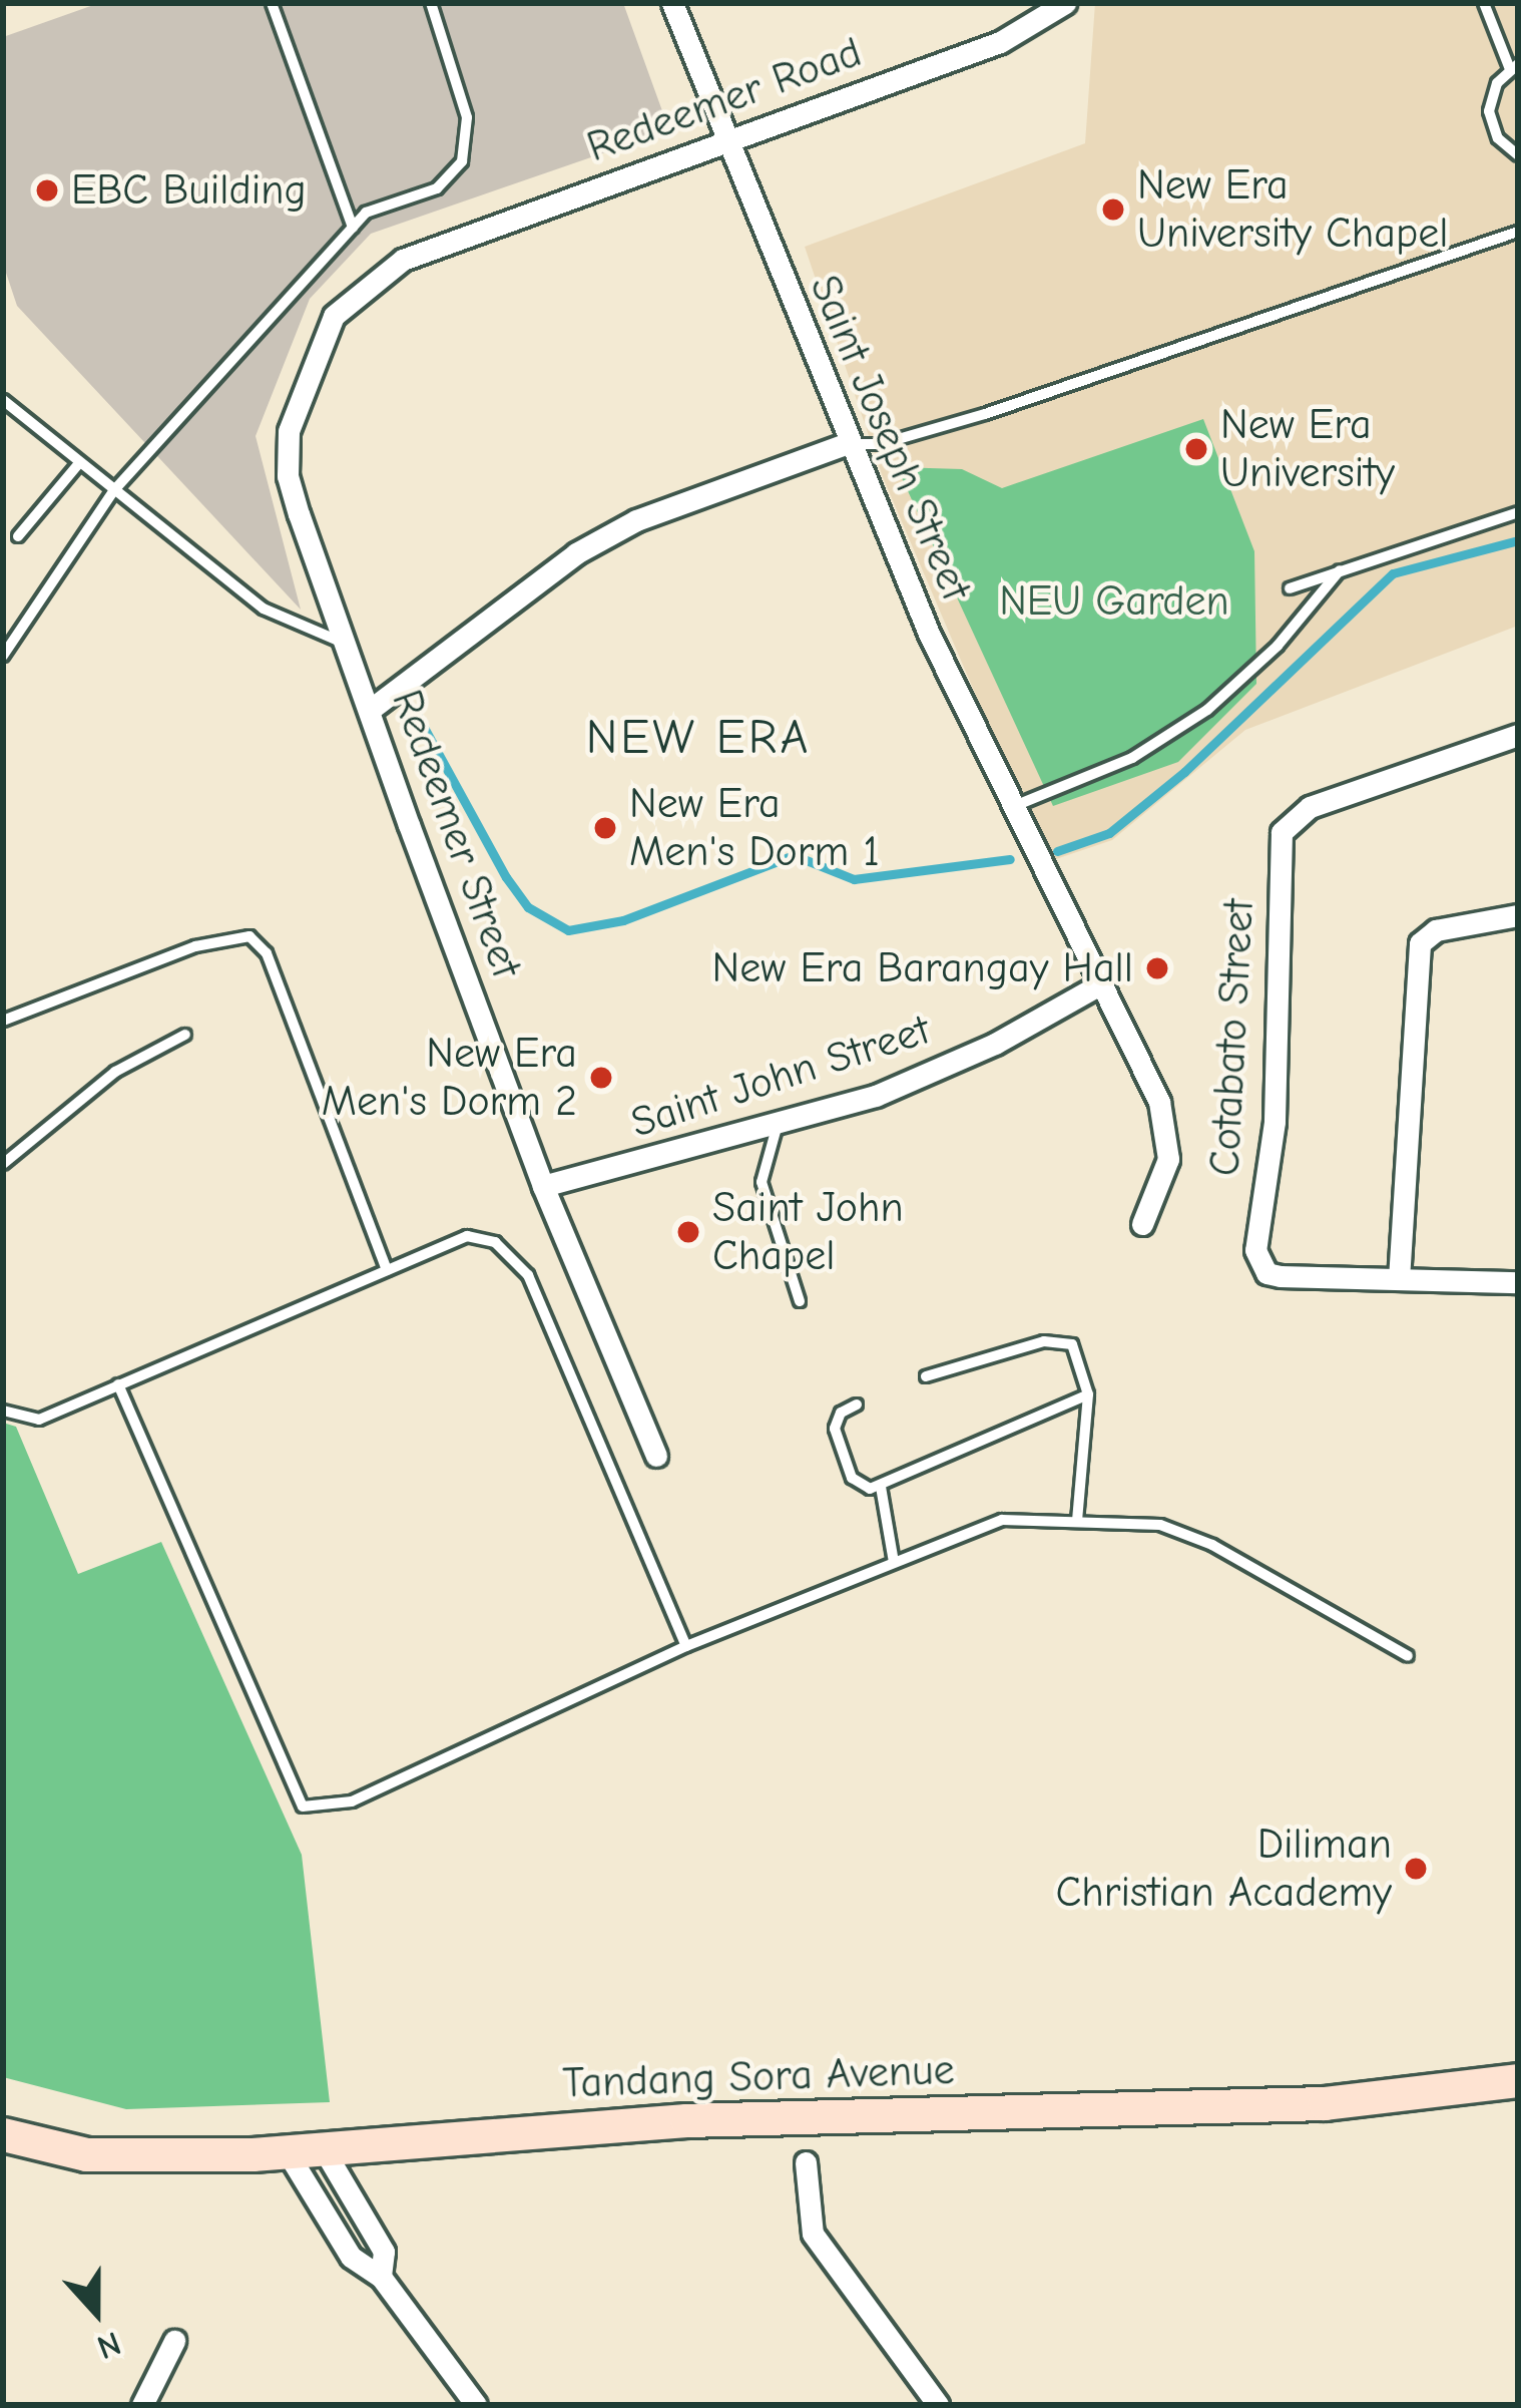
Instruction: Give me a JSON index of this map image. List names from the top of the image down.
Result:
{
  "streets": {
    "main road": ["Tandang Sora Avenue"],
    "street": [
      "Redeemer Road",
      "Saint Joseph Street",
      "Redeemer Street",
      "Cotabato Street",
      "Saint John Street"
    ]
  },
  "crossings": [
    ["Redeemer Road", "Saint Joseph Street"],
    ["Redeemer Road", "Redeemer Street"],
    ["Saint Joseph Street", "Saint John Street"],
    ["Redeemer Street", "Saint John Street"]
  ],
  "districts": ["NEW ERA"],
  "parks": ["NEU Garden"],
  "places": [
    "EBC Building",
    "New Era University Chapel",
    "New Era University",
    "New Era Men's Dorm 1",
    "New Era Barangay Hall",
    "New Era Men's Dorm 2",
    "Saint John Chapel",
    "Diliman Christian Academy"
  ],
  "north": "bottom"
}
